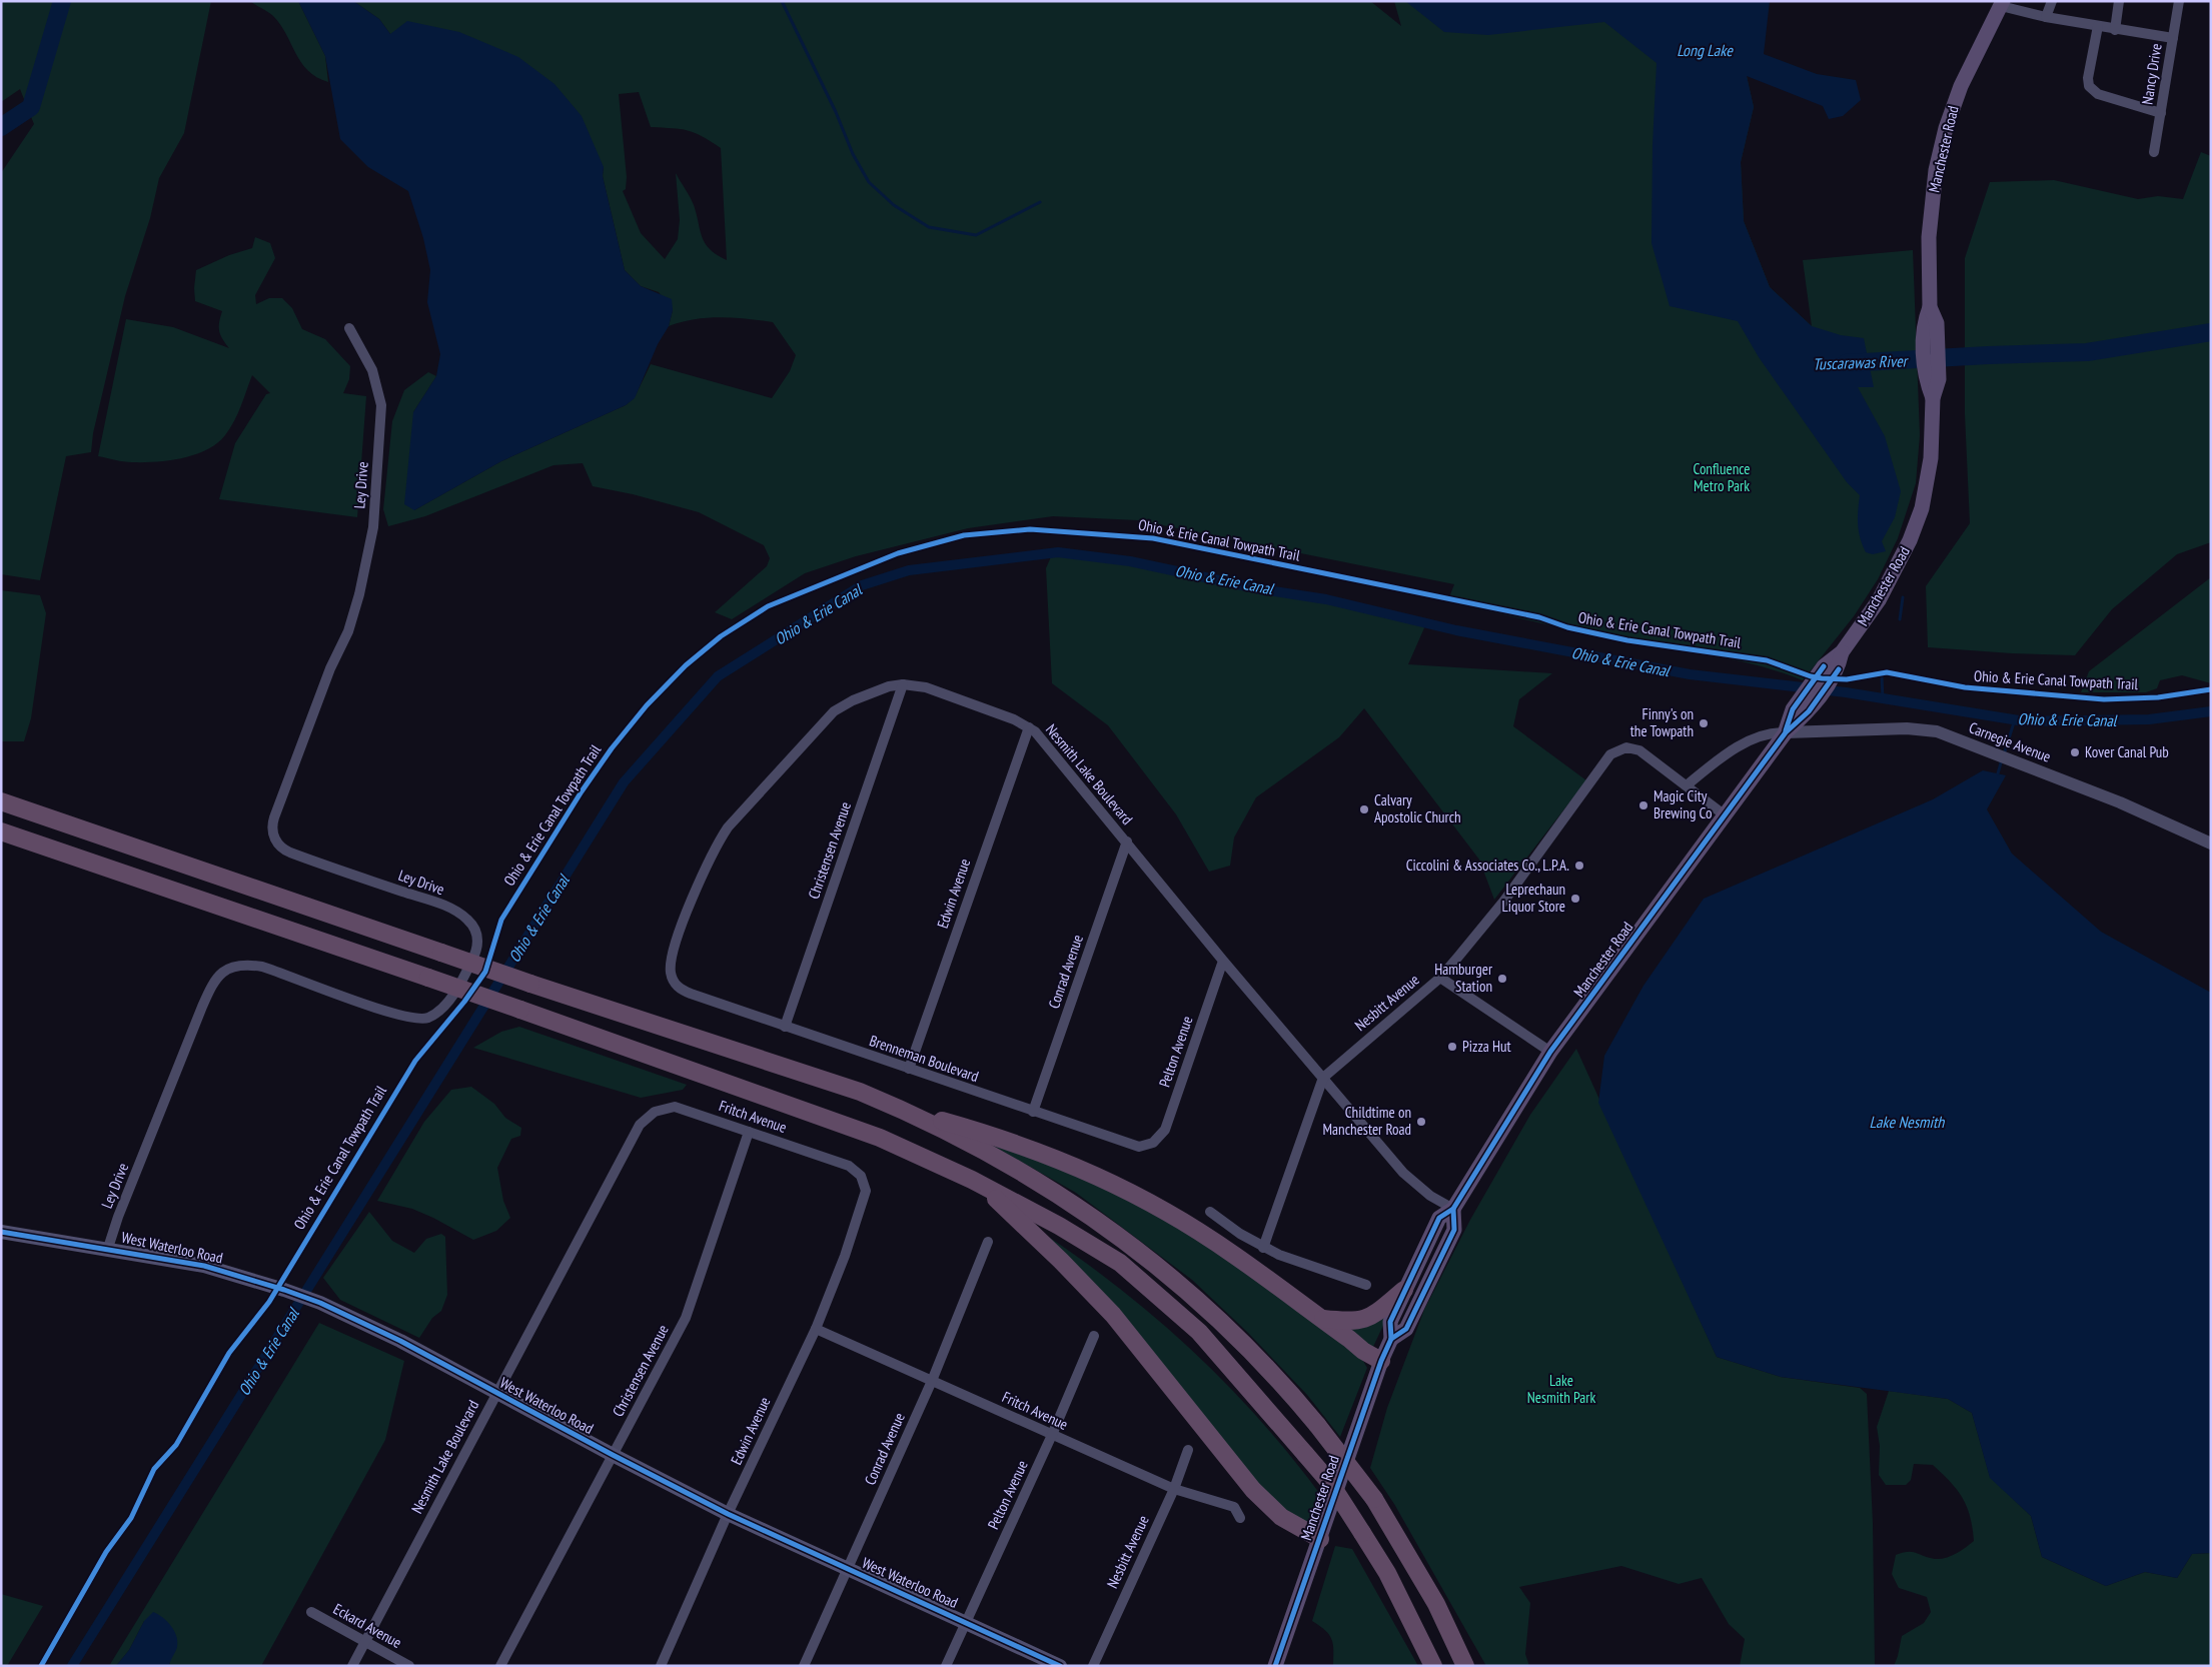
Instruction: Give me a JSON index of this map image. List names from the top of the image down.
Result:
{
  "streets": {
    "main road": ["Manchester Road", "West Waterloo Road"],
    "street": [
      "Nancy Drive",
      "Ley Drive",
      "Carnegie Avenue",
      "Nesmith Lake Boulevard",
      "Christensen Avenue",
      "Edwin Avenue",
      "Conrad Avenue",
      "Nesbitt Avenue",
      "Pelton Avenue",
      "Brenneman Boulevard",
      "Fritch Avenue",
      "Eckard Avenue"
    ],
    "cycle path": ["Ohio & Erie Canal Towpath Trail"]
  },
  "crossings": [
    ["Manchester Road", "Carnegie Avenue"],
    ["Manchester Road", "Nesmith Lake Boulevard"],
    ["Manchester Road", "Nesbitt Avenue"],
    ["Ley Drive", "West Waterloo Road"],
    ["Nesmith Lake Boulevard", "Christensen Avenue"],
    ["Nesmith Lake Boulevard", "Edwin Avenue"],
    ["Nesmith Lake Boulevard", "Conrad Avenue"],
    ["Nesmith Lake Boulevard", "Nesbitt Avenue"],
    ["Nesmith Lake Boulevard", "Pelton Avenue"],
    ["Nesmith Lake Boulevard", "Brenneman Boulevard"],
    ["Nesmith Lake Boulevard", "Fritch Avenue"],
    ["Nesmith Lake Boulevard", "West Waterloo Road"],
    ["Nesmith Lake Boulevard", "Eckard Avenue"],
    ["Christensen Avenue", "Brenneman Boulevard"],
    ["Christensen Avenue", "Fritch Avenue"],
    ["Christensen Avenue", "West Waterloo Road"],
    ["Edwin Avenue", "Brenneman Boulevard"],
    ["Edwin Avenue", "Fritch Avenue"],
    ["Edwin Avenue", "West Waterloo Road"],
    ["Conrad Avenue", "Brenneman Boulevard"],
    ["Conrad Avenue", "Fritch Avenue"],
    ["Conrad Avenue", "West Waterloo Road"],
    ["Nesbitt Avenue", "Fritch Avenue"],
    ["Pelton Avenue", "Brenneman Boulevard"],
    ["Pelton Avenue", "Fritch Avenue"],
    ["Pelton Avenue", "West Waterloo Road"]
  ],
  "water": [
    "Long Lake",
    "Tuscarawas River",
    "Ohio & Erie Canal",
    "Lake Nesmith"
  ],
  "parks": ["Confluence Metro Park", "Lake Nesmith Park"],
  "places": [
    "Finny's on the Towpath",
    "Kover Canal Pub",
    "Magic City Brewing Co",
    "Calvary Apostolic Church",
    "Ciccolini & Associates Co., L.P.A.",
    "Leprechaun Liquor Store",
    "Hamburger Station",
    "Pizza Hut",
    "Childtime on Manchester Road"
  ]
}
